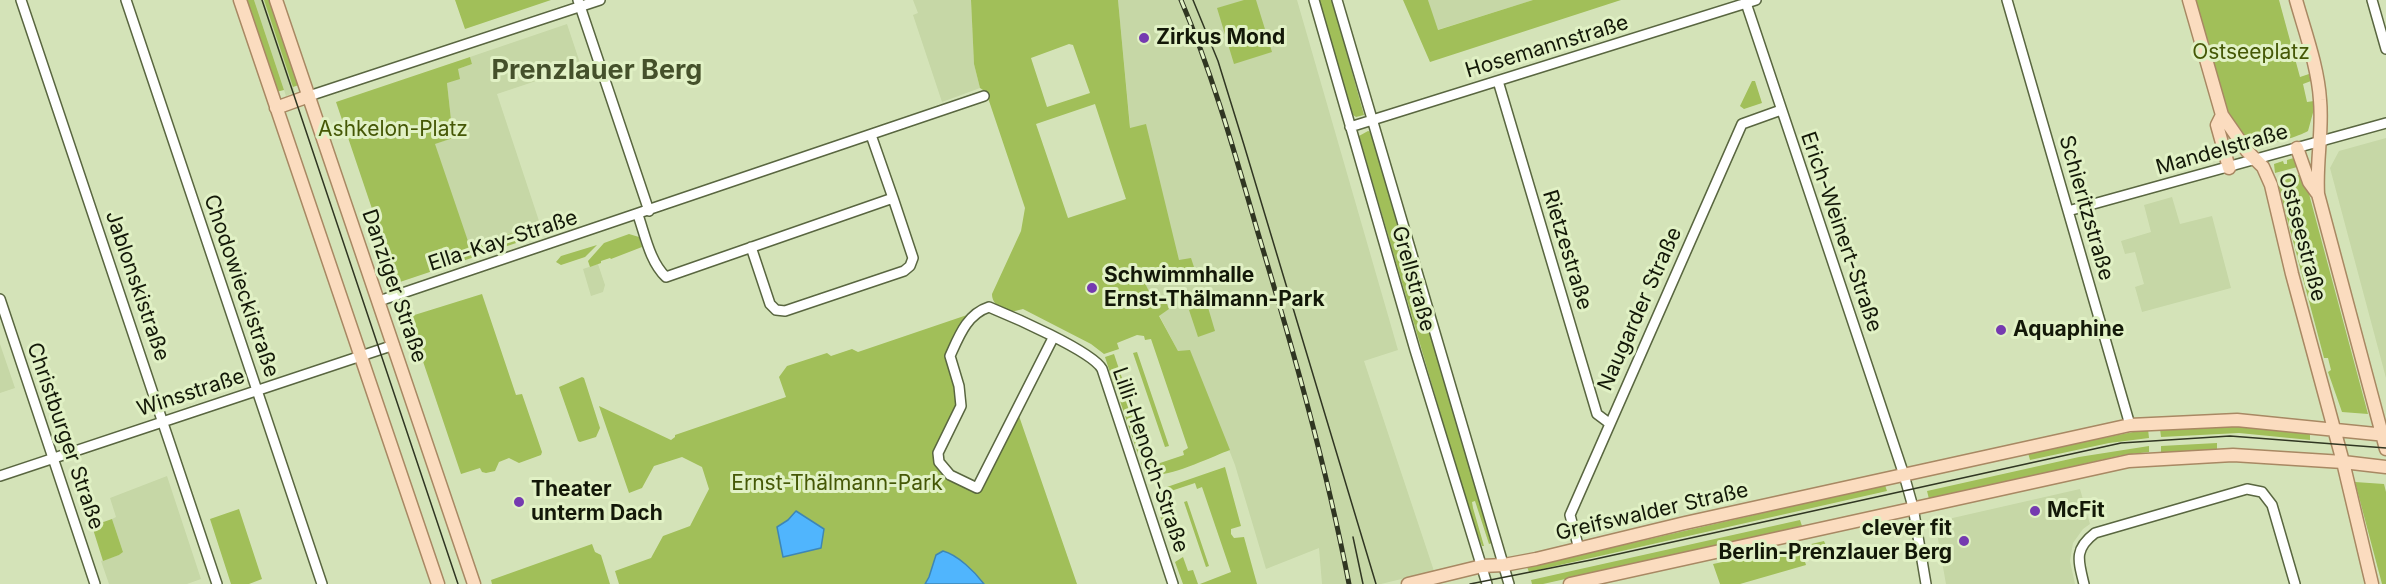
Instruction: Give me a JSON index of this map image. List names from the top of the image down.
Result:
{
  "streets": {
    "main road": ["Ostseestraße", "Danziger Straße", "Greifswalder Straße"],
    "street": [
      "Hosemannstraße",
      "Mandelstraße",
      "Schieritzstraße",
      "Erich-Weinert-Straße",
      "Ella-Kay-Straße",
      "Rietzestraße",
      "Grellstraße",
      "Jablonskistraße",
      "Chodowieckistraße",
      "Naugarder Straße",
      "Winsstraße",
      "Christburger Straße",
      "Lilli-Henoch-Straße"
    ]
  },
  "crossings": [
    ["Hosemannstraße", "Erich-Weinert-Straße"],
    ["Hosemannstraße", "Rietzestraße"],
    ["Hosemannstraße", "Grellstraße"],
    ["Mandelstraße", "Schieritzstraße"],
    ["Mandelstraße", "Ostseestraße"],
    ["Schieritzstraße", "Greifswalder Straße"],
    ["Erich-Weinert-Straße", "Naugarder Straße"],
    ["Erich-Weinert-Straße", "Greifswalder Straße"],
    ["Ostseestraße", "Greifswalder Straße"],
    ["Ella-Kay-Straße", "Danziger Straße"],
    ["Rietzestraße", "Naugarder Straße"],
    ["Grellstraße", "Greifswalder Straße"],
    ["Jablonskistraße", "Winsstraße"],
    ["Chodowieckistraße", "Winsstraße"],
    ["Danziger Straße", "Winsstraße"],
    ["Naugarder Straße", "Greifswalder Straße"],
    ["Winsstraße", "Christburger Straße"]
  ],
  "districts": ["Prenzlauer Berg"],
  "parks": ["Ostseeplatz", "Ashkelon-Platz", "Ernst-Thälmann-Park"],
  "places": [
    "Zirkus Mond",
    "Schwimmhalle Ernst-Thälmann-Park",
    "Aquaphine",
    "Theater unterm Dach",
    "McFit",
    "clever fit Berlin-Prenzlauer Berg"
  ]
}
